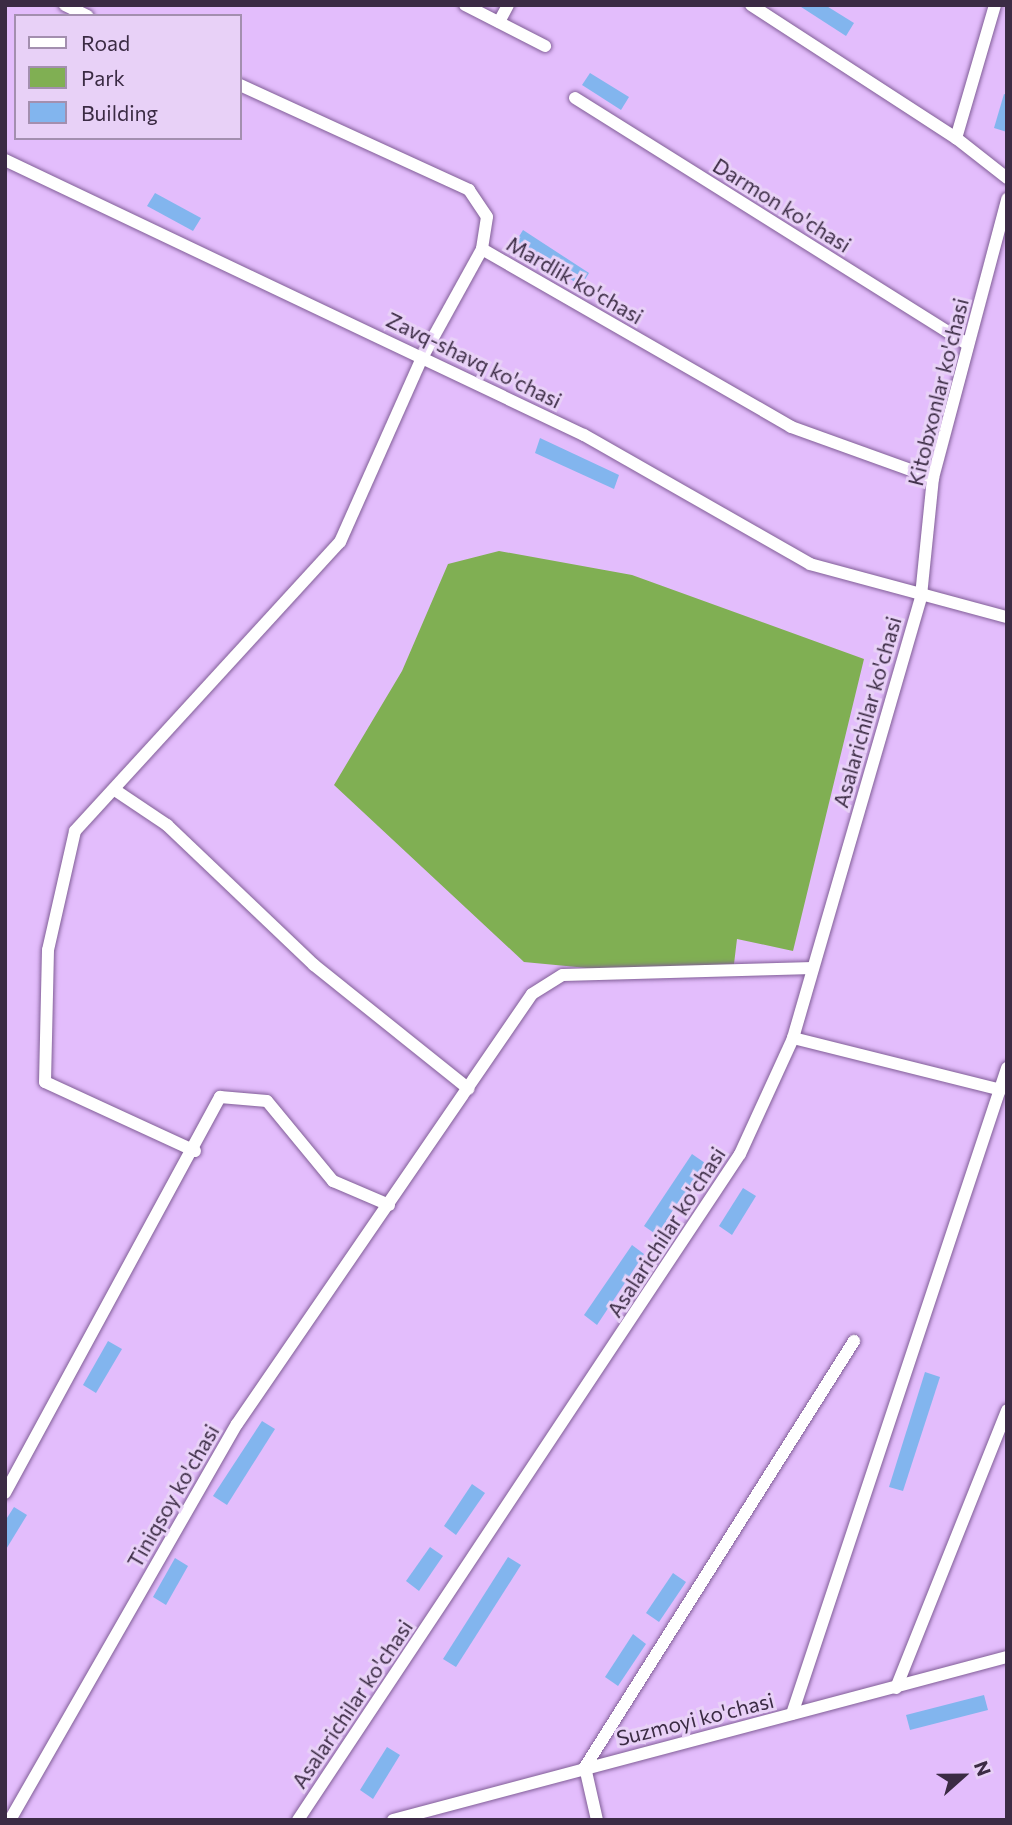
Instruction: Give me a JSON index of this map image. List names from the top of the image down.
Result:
{
  "streets": {
    "street": [
      "Darmon ko'chasi",
      "Mardlik ko'chasi",
      "Zavq-shavq ko'chasi",
      "Kitobxonlar ko'chasi",
      "Asalarichilar ko'chasi",
      "Tiniqsoy ko'chasi",
      "Suzmoyi ko'chasi"
    ]
  },
  "crossings": [
    ["Darmon ko'chasi", "Kitobxonlar ko'chasi"],
    ["Mardlik ko'chasi", "Kitobxonlar ko'chasi"],
    ["Zavq-shavq ko'chasi", "Kitobxonlar ko'chasi"],
    ["Zavq-shavq ko'chasi", "Asalarichilar ko'chasi"],
    ["Kitobxonlar ko'chasi", "Asalarichilar ko'chasi"],
    ["Asalarichilar ko'chasi", "Tiniqsoy ko'chasi"]
  ],
  "legend": ["Road", "Park", "Building"],
  "north": "right"
}
